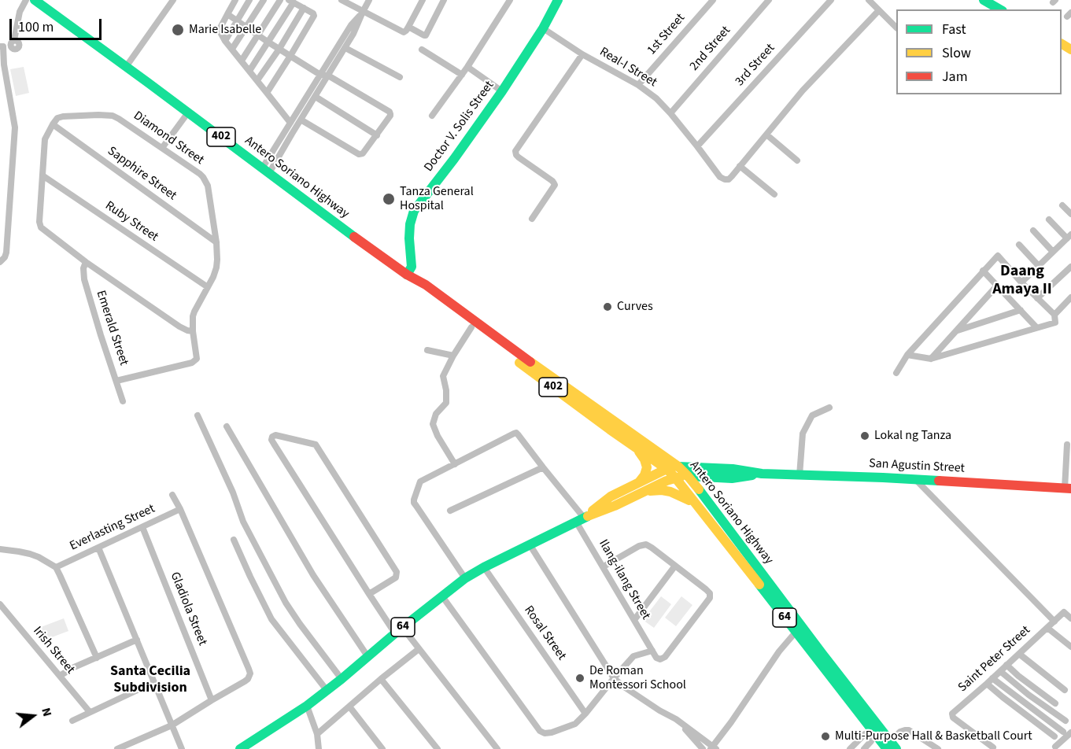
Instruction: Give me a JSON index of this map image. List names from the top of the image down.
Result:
{
  "streets": {
    "main road": [
      "Doctor V. Solis Street",
      "402",
      "Antero Soriano Highway",
      "San Agustin Street",
      "64"
    ],
    "street": [
      "1st Street",
      "2nd Street",
      "3rd Street",
      "Real-I Street",
      "Diamond Street",
      "Sapphire Street",
      "Ruby Street",
      "Emerald Street",
      "Everlasting Street",
      "Ilang-ilang Street",
      "Gladiola Street",
      "Rosal Street",
      "Irish Street",
      "Saint Peter Street"
    ]
  },
  "crossings": [
    ["1st Street", "Real-I Street"],
    ["2nd Street", "Real-I Street"],
    ["3rd Street", "Real-I Street"],
    ["Real-I Street", "Doctor V. Solis Street"],
    ["Doctor V. Solis Street", "Antero Soriano Highway"],
    ["Diamond Street", "Sapphire Street"],
    ["Diamond Street", "Ruby Street"],
    ["Diamond Street", "Emerald Street"],
    ["Antero Soriano Highway", "San Agustin Street"],
    ["Antero Soriano Highway", "64"],
    ["San Agustin Street", "64"],
    ["Everlasting Street", "Gladiola Street"],
    ["Ilang-ilang Street", "64"],
    ["64", "Rosal Street"]
  ],
  "districts": ["Daang Amaya II", "Santa Cecilia Subdivision"],
  "places": [
    "Marie Isabelle",
    "Tanza General Hospital",
    "Curves",
    "Lokal ng Tanza",
    "De Roman Montessori School",
    "Multi-Purpose Hall & Basketball Court"
  ],
  "legend": ["Fast", "Slow", "Jam"],
  "scale_bar": "100 m",
  "north": "right"
}
